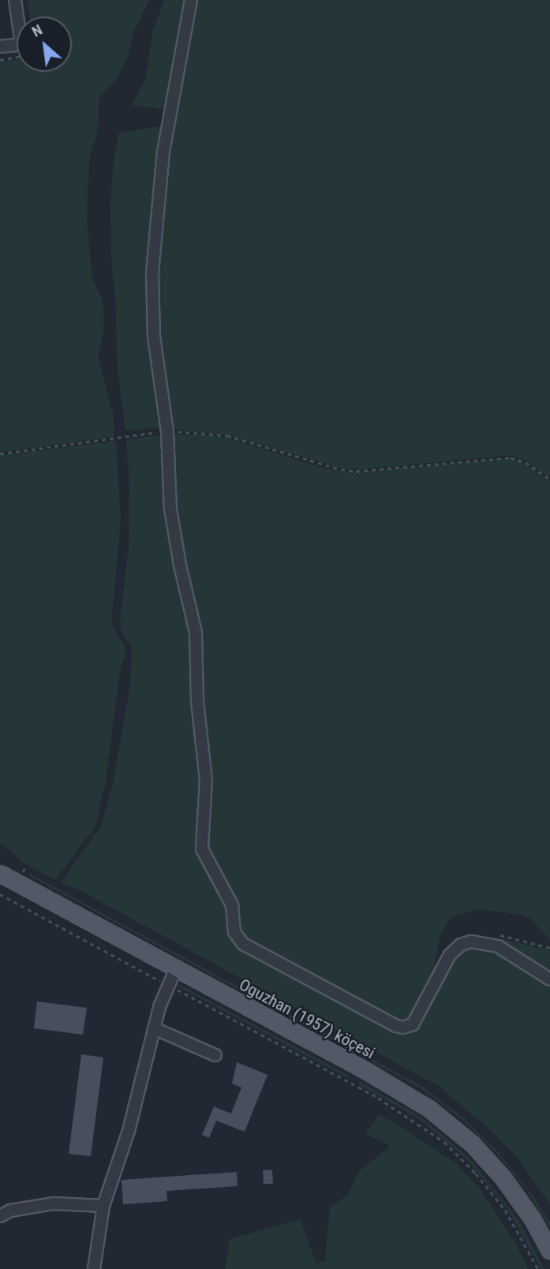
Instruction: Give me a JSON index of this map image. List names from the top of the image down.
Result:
{
  "streets": {
    "main road": ["Oguzhan (1957) köçesi"]
  },
  "north": "top left"
}
